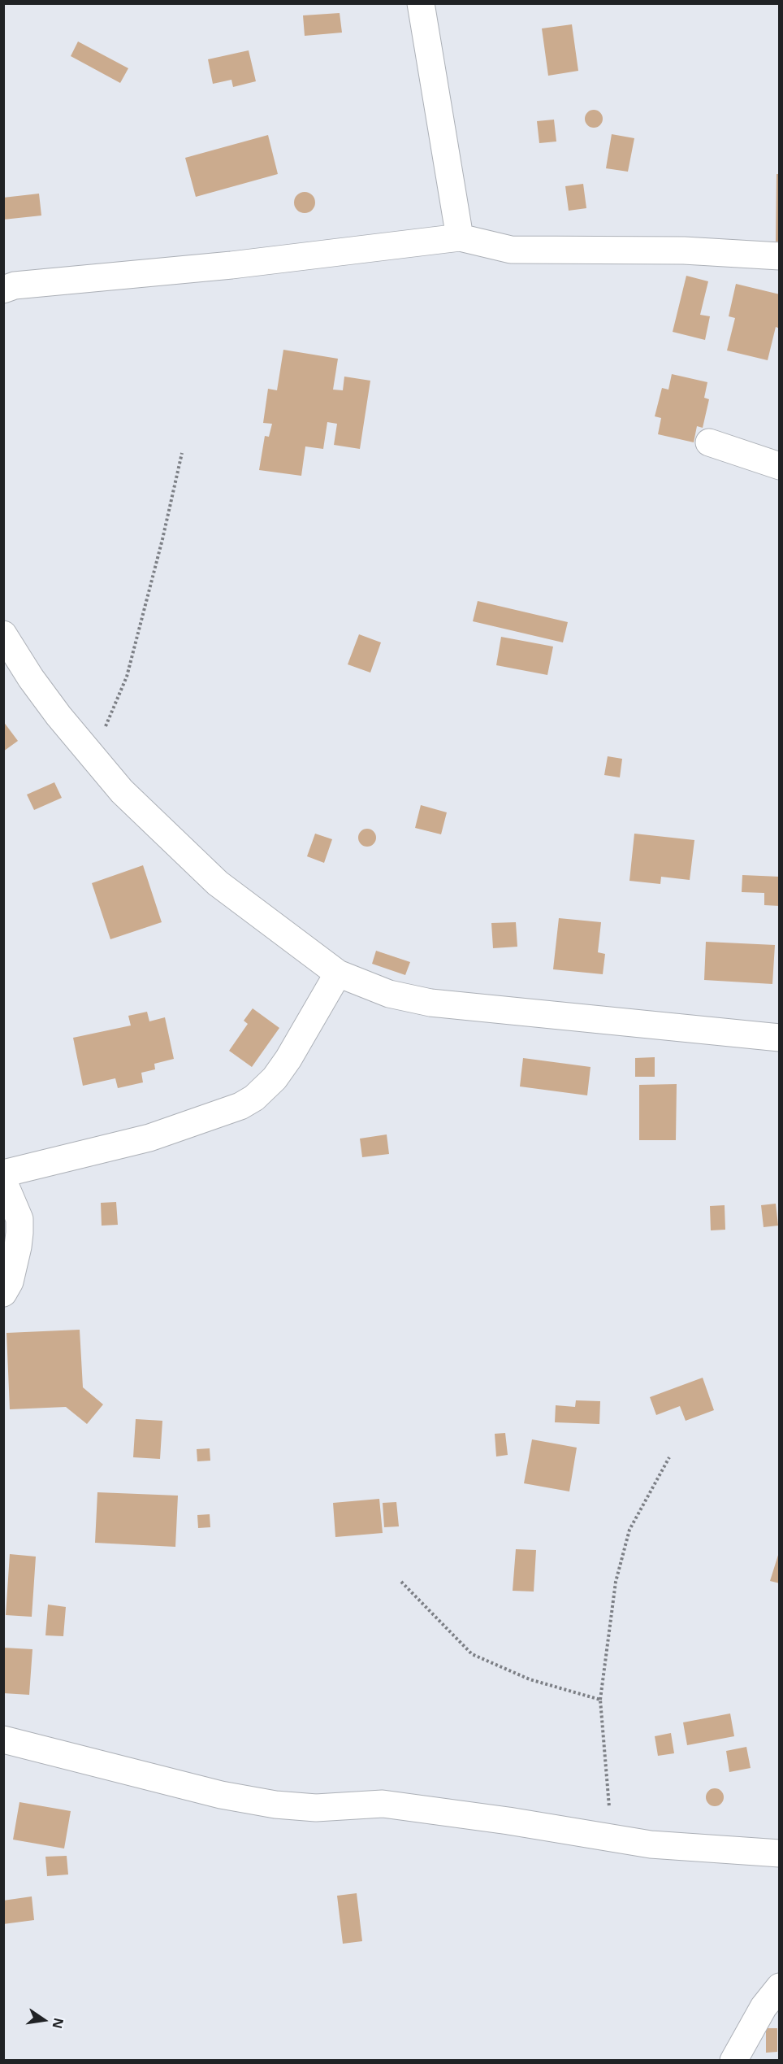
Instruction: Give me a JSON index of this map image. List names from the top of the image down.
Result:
{
  "north": "right"
}
